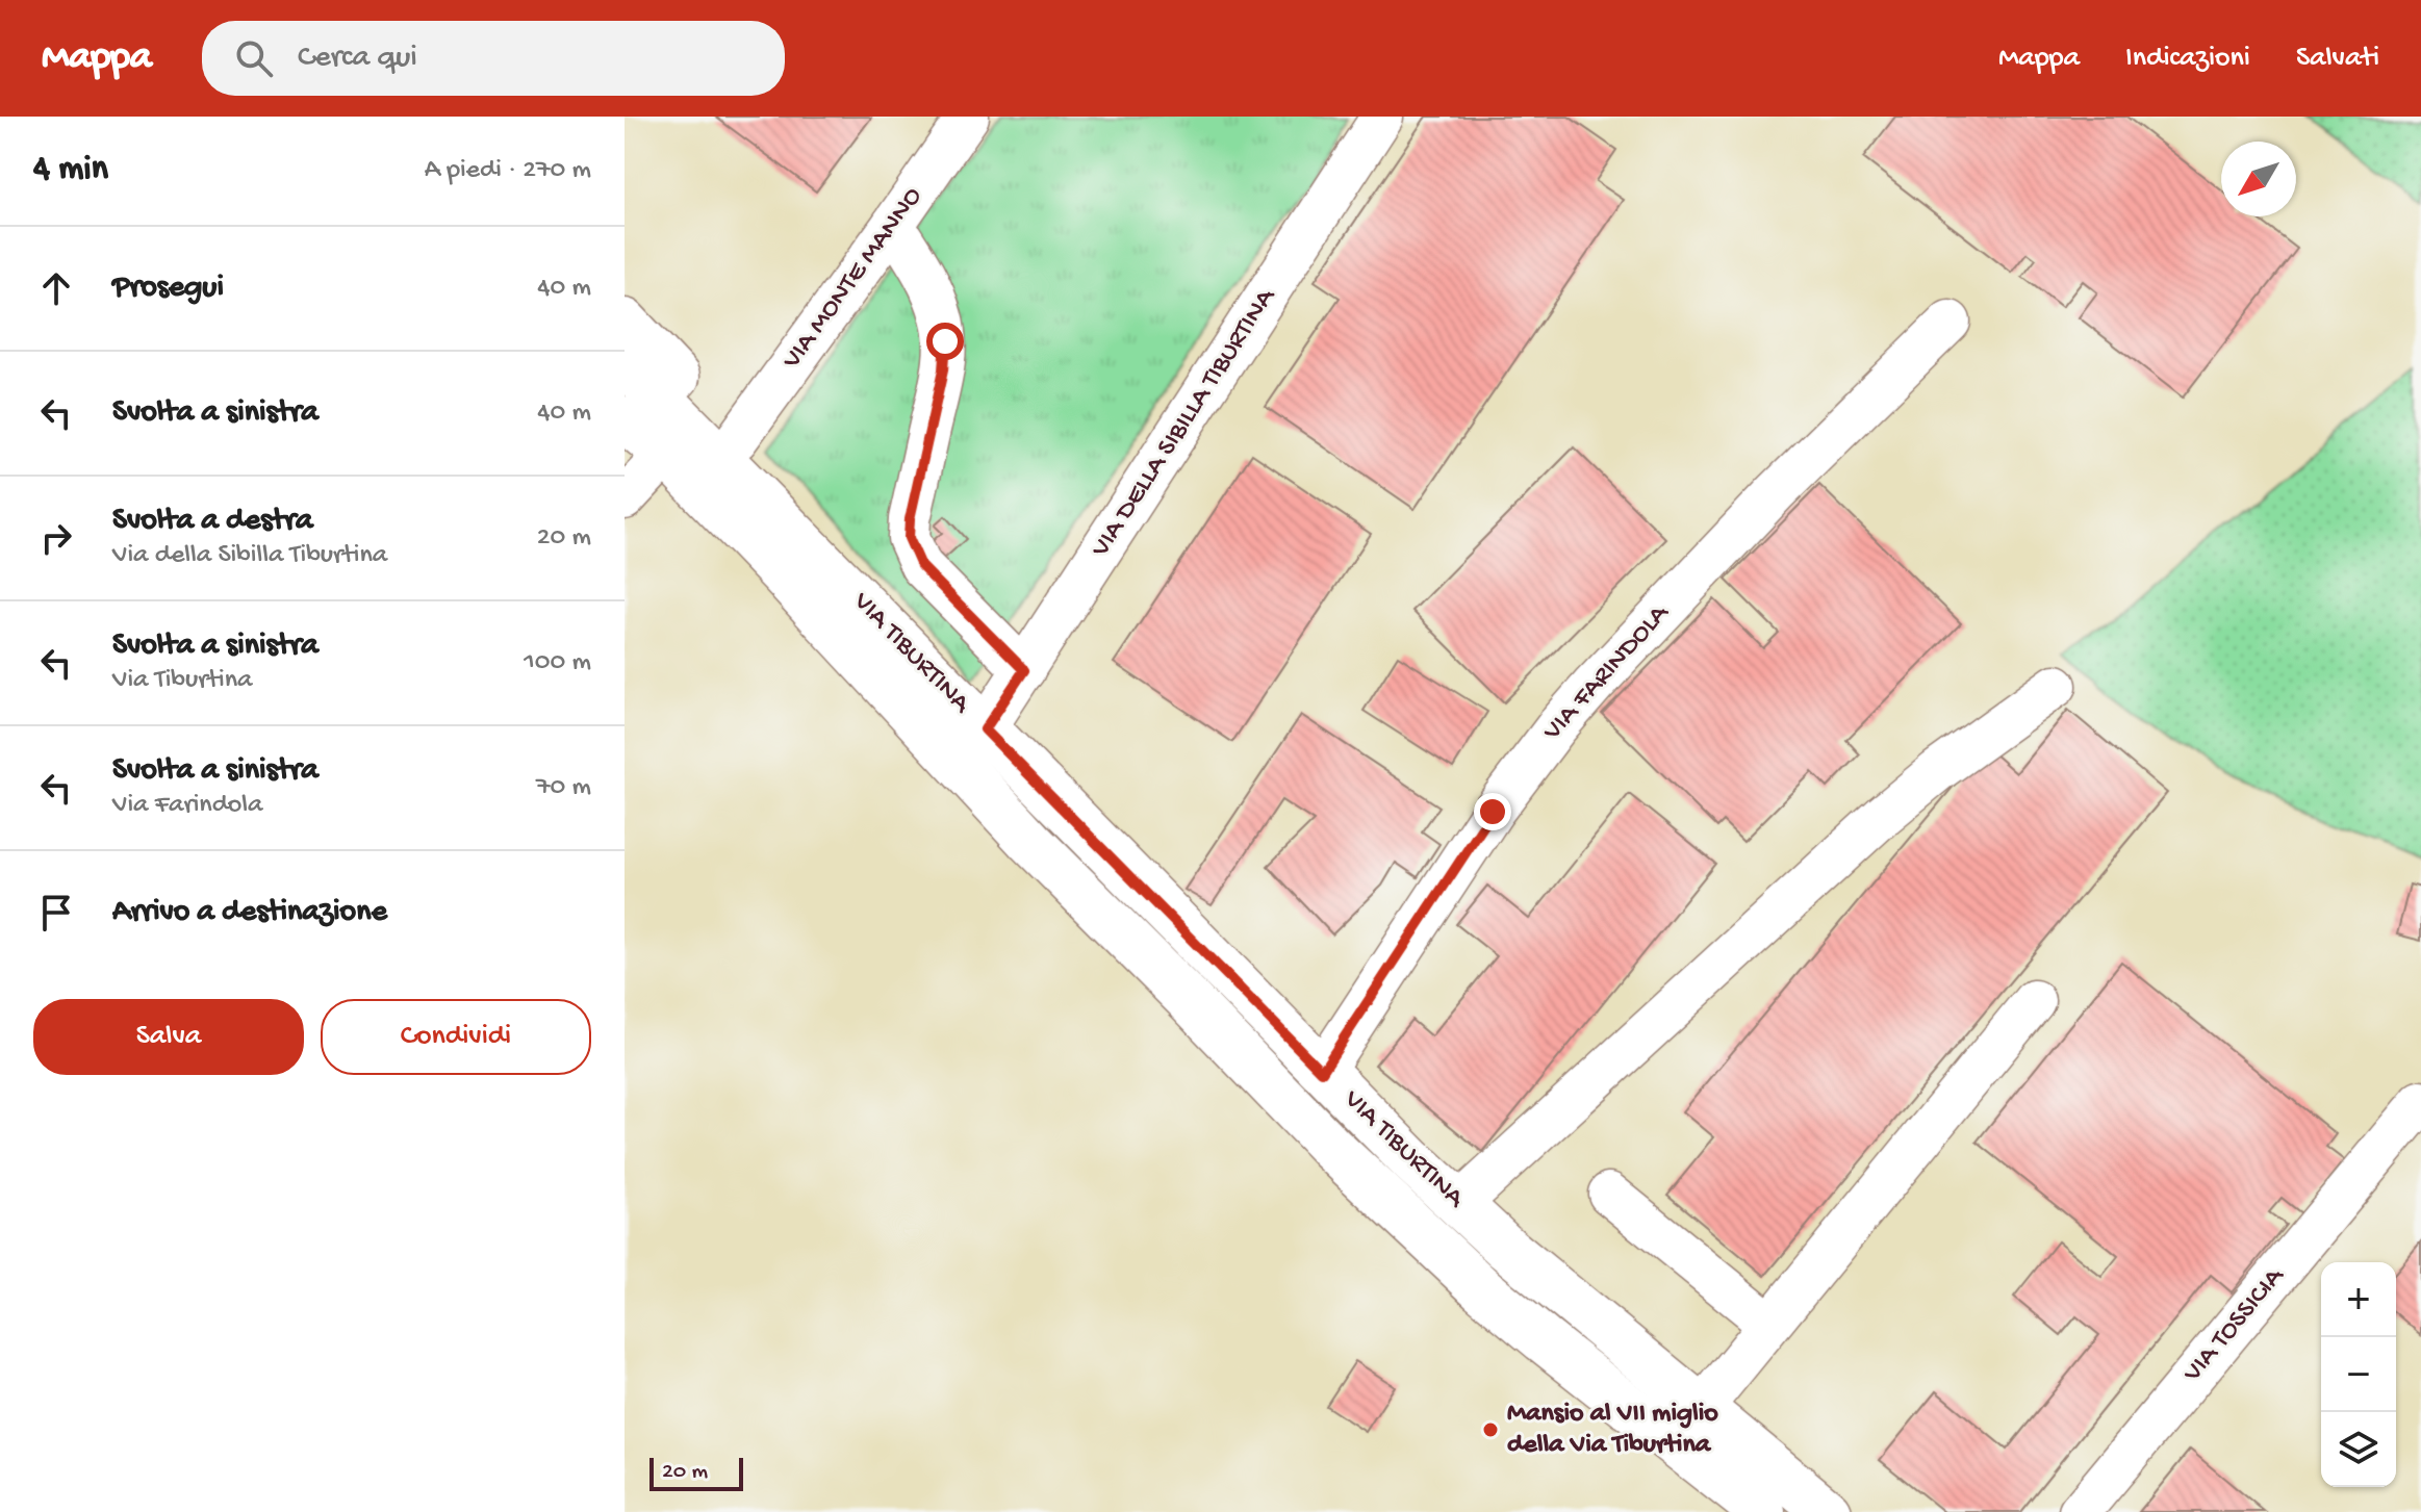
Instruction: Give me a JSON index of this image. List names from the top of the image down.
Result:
{
  "streets": {
    "main road": ["VIA TIBURTINA"],
    "street": [
      "VIA MONTE MANNO",
      "VIA DELLA SIBILLA TIBURTINA",
      "VIA FARINDOLA",
      "VIA TOSSICIA"
    ]
  },
  "crossings": [
    ["VIA DELLA SIBILLA TIBURTINA", "VIA TIBURTINA"],
    ["VIA TIBURTINA", "VIA FARINDOLA"]
  ],
  "places": ["Mansio al VII miglio della Via Tiburtina"],
  "scale_bar": "20 m",
  "north": "bottom left",
  "page": {
    "header": "Mappa",
    "search": "Cerca qui",
    "nav": ["Mappa", "Indicazioni", "Salvati"],
    "heading": ["4 min", "A piedi · 270 m"],
    "list": [
      ["Prosegui", "40 m"],
      ["Svolta a sinistra", "40 m"],
      ["Svolta a destra", "Via della Sibilla Tiburtina", "20 m"],
      ["Svolta a sinistra", "Via Tiburtina", "100 m"],
      ["Svolta a sinistra", "Via Farindola", "70 m"],
      "Arrivo a destinazione"
    ],
    "buttons": ["Salva", "Condividi"],
    "map_buttons": ["+", "−"],
    "scale": "20 m"
  }
}
